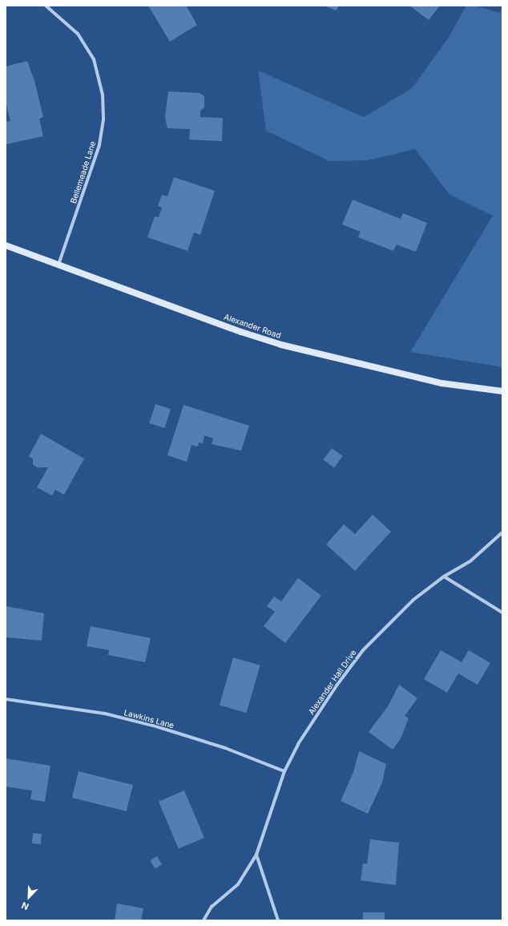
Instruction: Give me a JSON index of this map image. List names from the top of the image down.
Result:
{
  "streets": {
    "street": [
      "Bellemeade Lane",
      "Alexander Road",
      "Alexander Hall Drive",
      "Lawkins Lane"
    ]
  },
  "crossings": [
    ["Bellemeade Lane", "Alexander Road"],
    ["Alexander Hall Drive", "Lawkins Lane"]
  ],
  "north": "bottom left"
}
